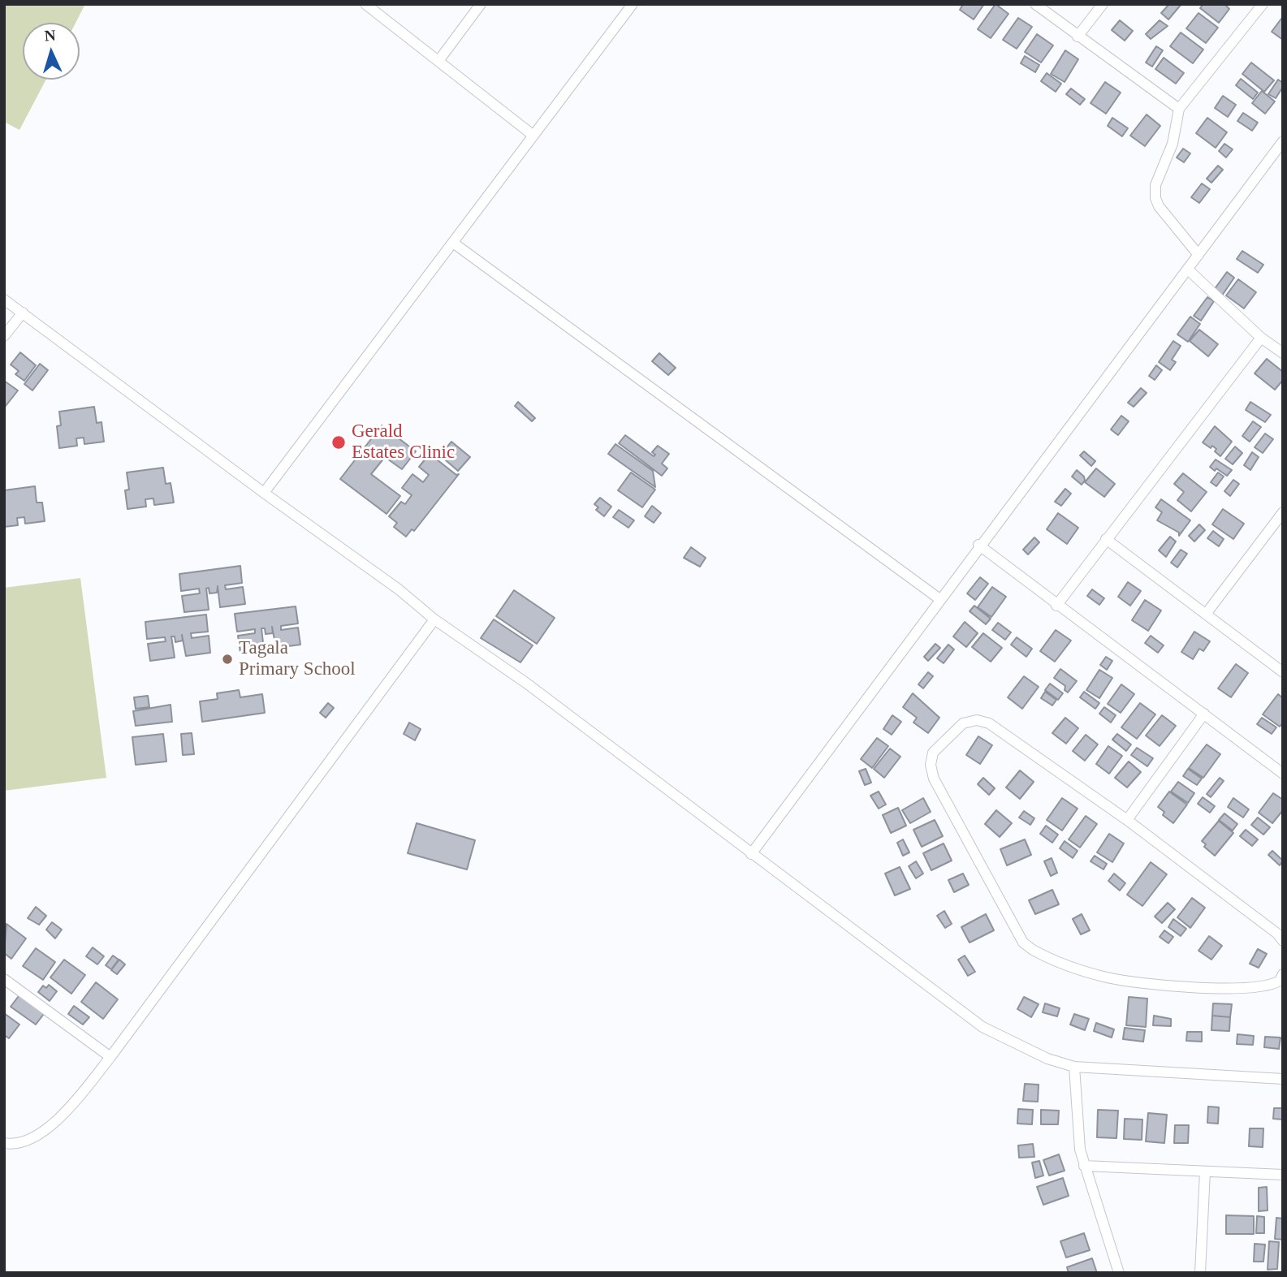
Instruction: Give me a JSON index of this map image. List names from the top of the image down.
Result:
{
  "places": ["Gerald Estates Clinic", "Tagala Primary School"],
  "north": "top"
}
